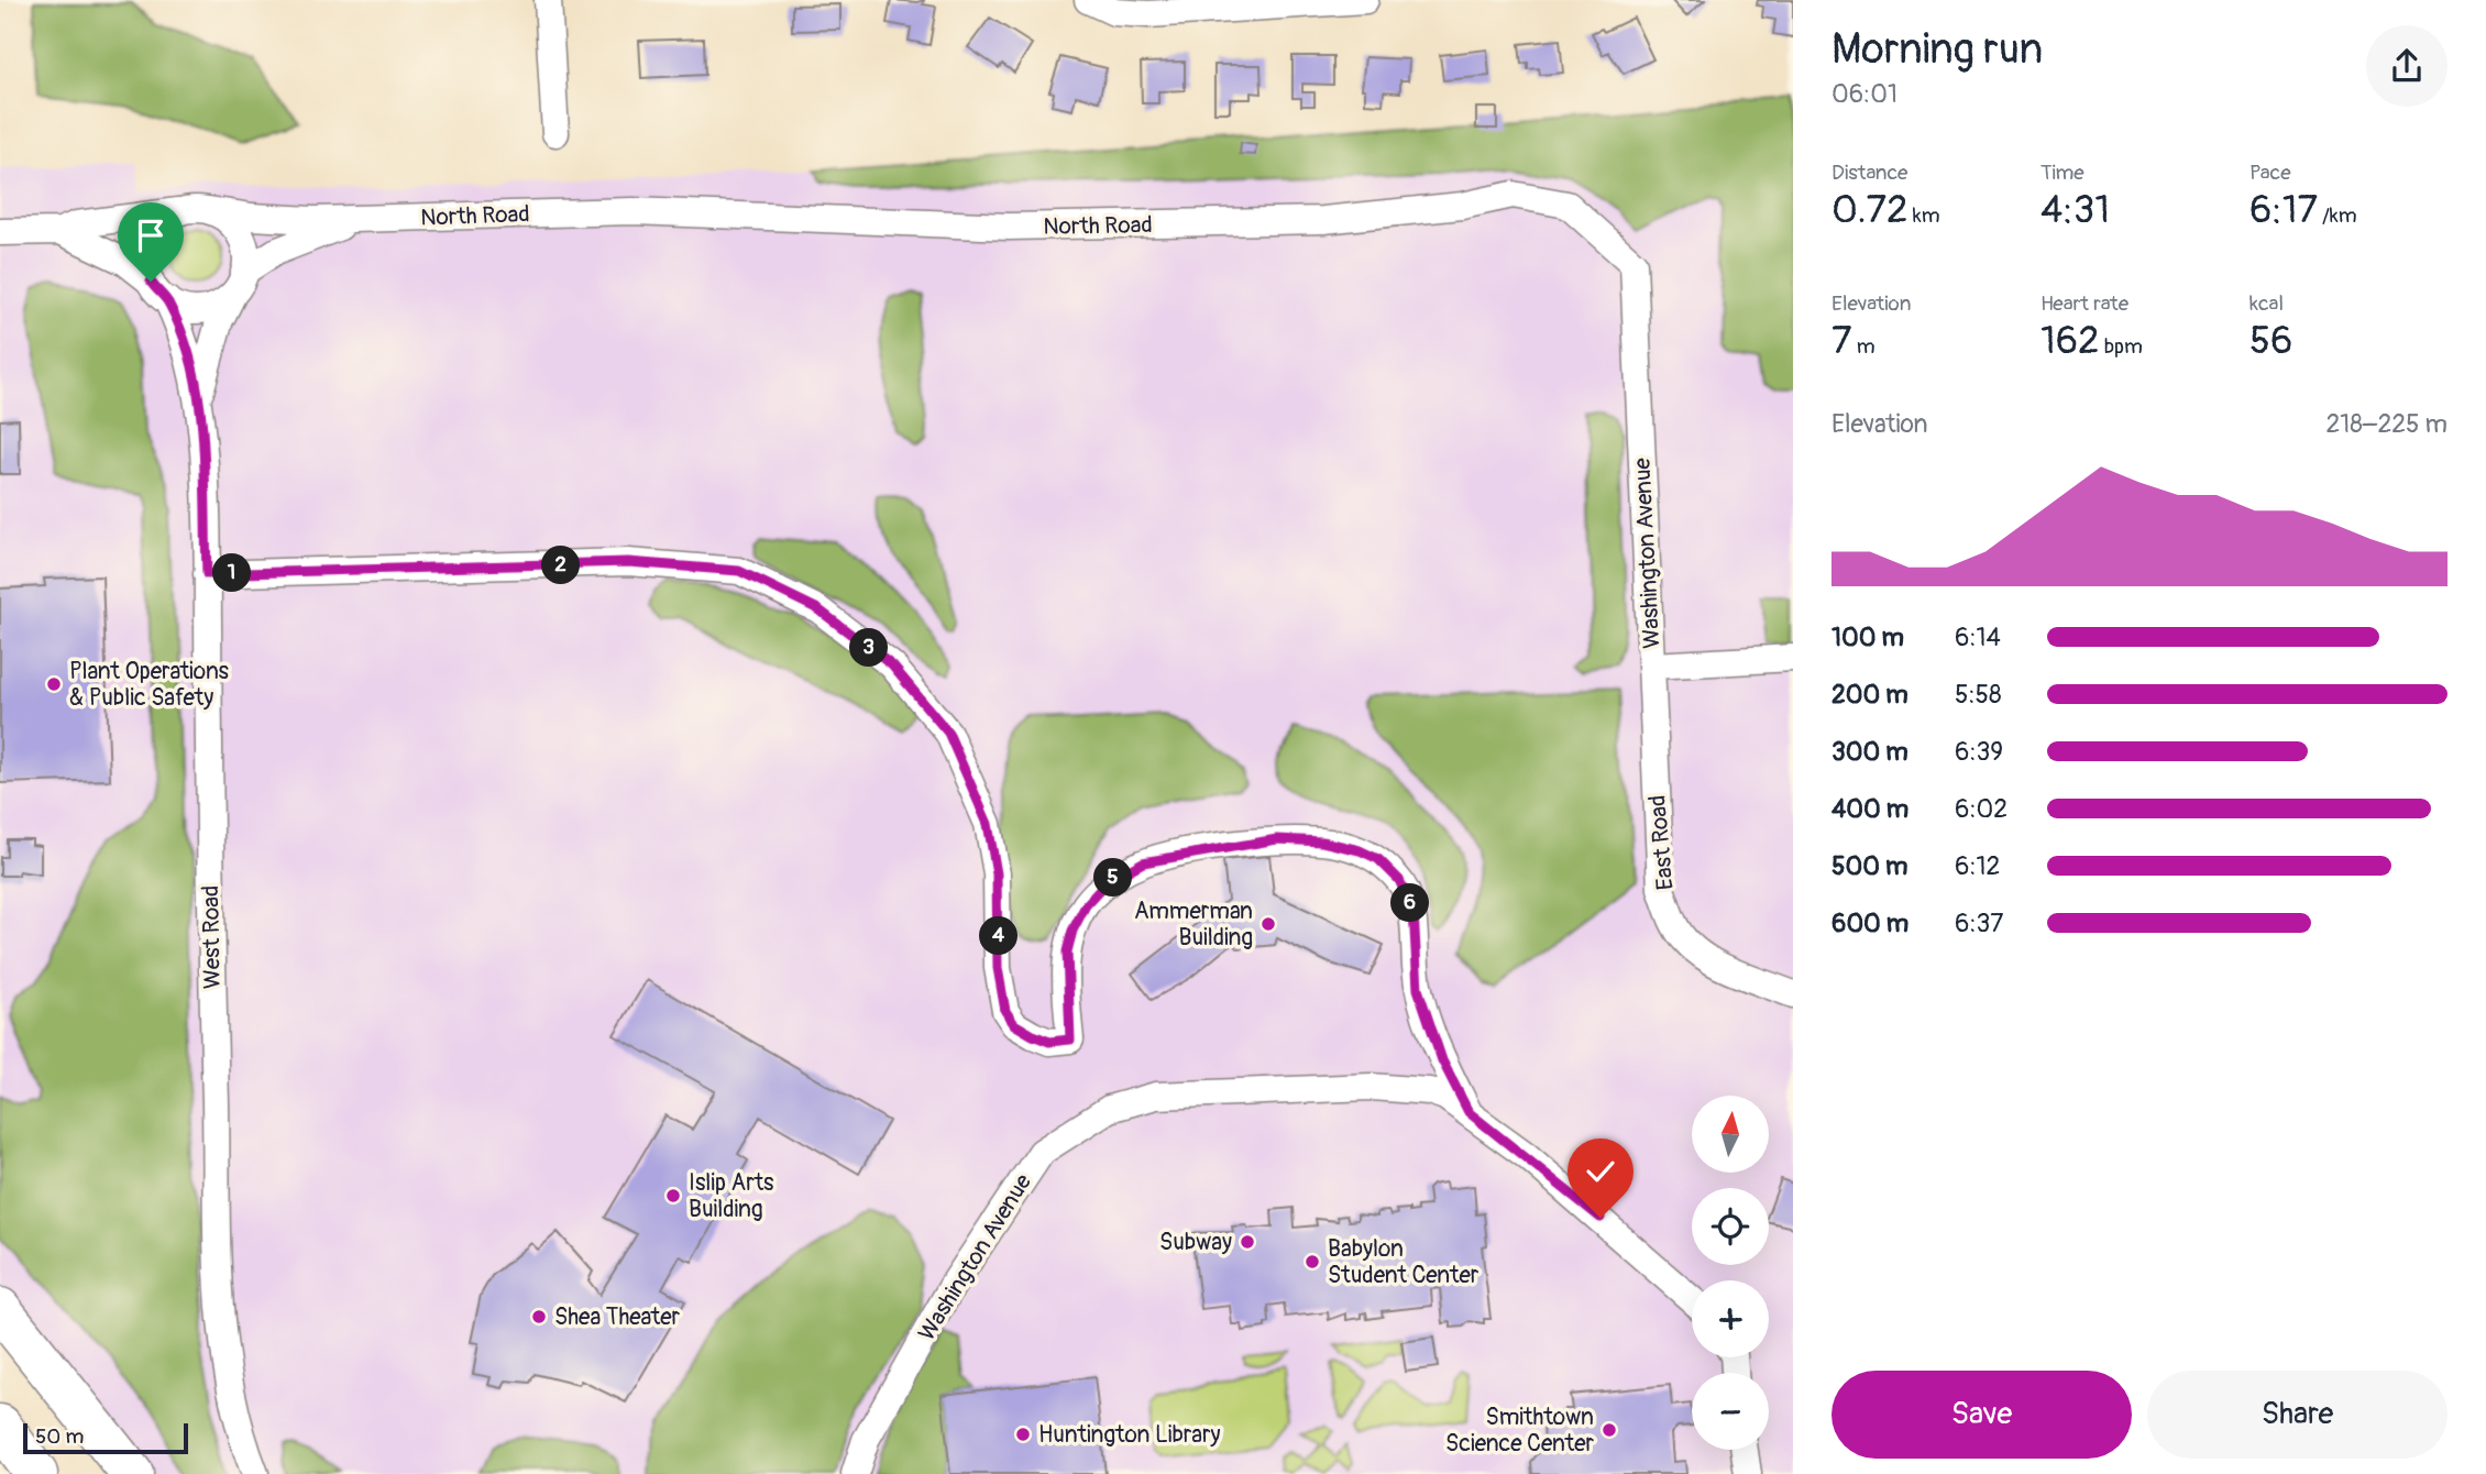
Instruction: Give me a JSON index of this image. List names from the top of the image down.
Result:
{
  "streets": {
    "street": [
      "North Road",
      "Washington Avenue",
      "East Road",
      "West Road"
    ]
  },
  "crossings": [
    ["North Road", "Washington Avenue"],
    ["North Road", "West Road"],
    ["Washington Avenue", "East Road"],
    ["Washington Avenue", "West Road"]
  ],
  "places": [
    "Plant Operations & Public Safety",
    "Ammerman Building",
    "Islip Arts Building",
    "Subway",
    "Babylon Student Center",
    "Shea Theater",
    "Smithtown Science Center",
    "Huntington Library"
  ],
  "scale_bar": "50 m",
  "north": "top",
  "page": {
    "heading": ["Morning run", "06:01"],
    "stats": [
      ["Distance", "0.72 km"],
      ["Time", "4:31"],
      ["Pace", "6:17 /km"],
      ["Elevation", "7 m"],
      ["Heart rate", "162 bpm"],
      ["kcal", "56"]
    ],
    "chart": ["Elevation", "218–225 m"],
    "pins": [
      "2",
      "1",
      "3",
      "5",
      "6",
      "4"
    ],
    "list": [
      {
        "name": "100 m",
        "note": "6:14"
      },
      {
        "name": "200 m",
        "note": "5:58"
      },
      {
        "name": "300 m",
        "note": "6:39"
      },
      {
        "name": "400 m",
        "note": "6:02"
      },
      {
        "name": "500 m",
        "note": "6:12"
      },
      {
        "name": "600 m",
        "note": "6:37"
      }
    ],
    "map_buttons": ["+", "−"],
    "buttons": ["Save", "Share"],
    "scale": "50 m"
  }
}
